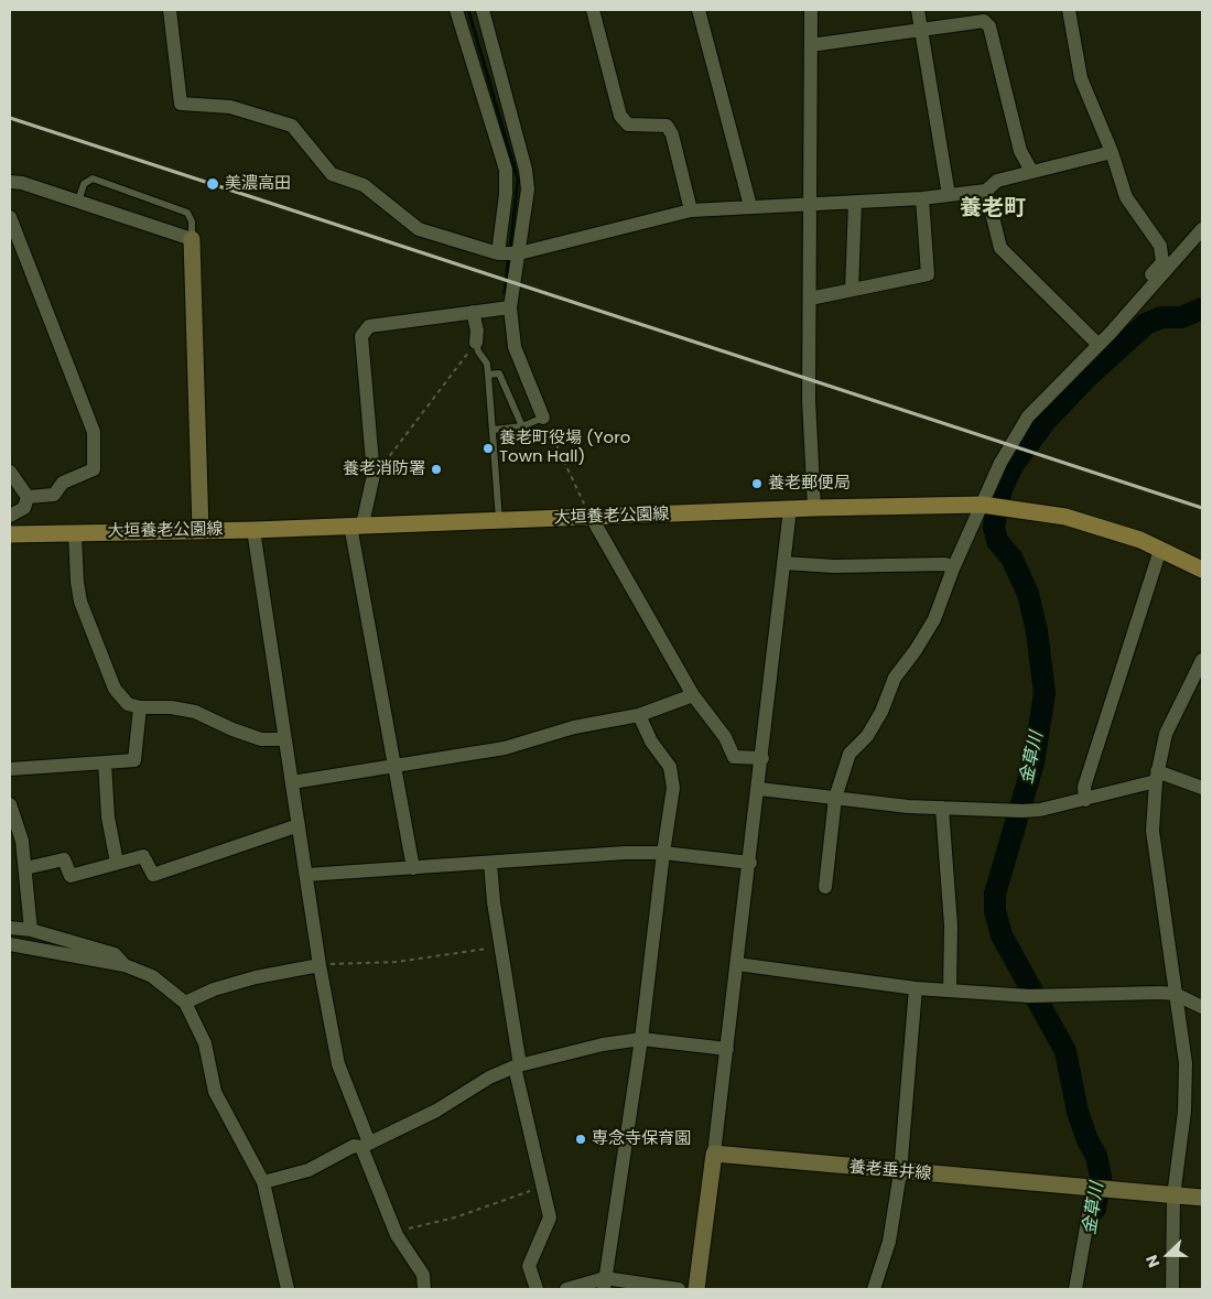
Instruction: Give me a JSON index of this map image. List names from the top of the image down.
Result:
{
  "streets": {
    "main road": ["大垣養老公園線", "養老垂井線"]
  },
  "districts": ["養老町"],
  "water": ["金草川"],
  "places": [
    "美濃高田",
    "養老町役場 (Yoro Town Hall)",
    "養老消防署",
    "養老郵便局",
    "専念寺保育園"
  ],
  "north": "left"
}
